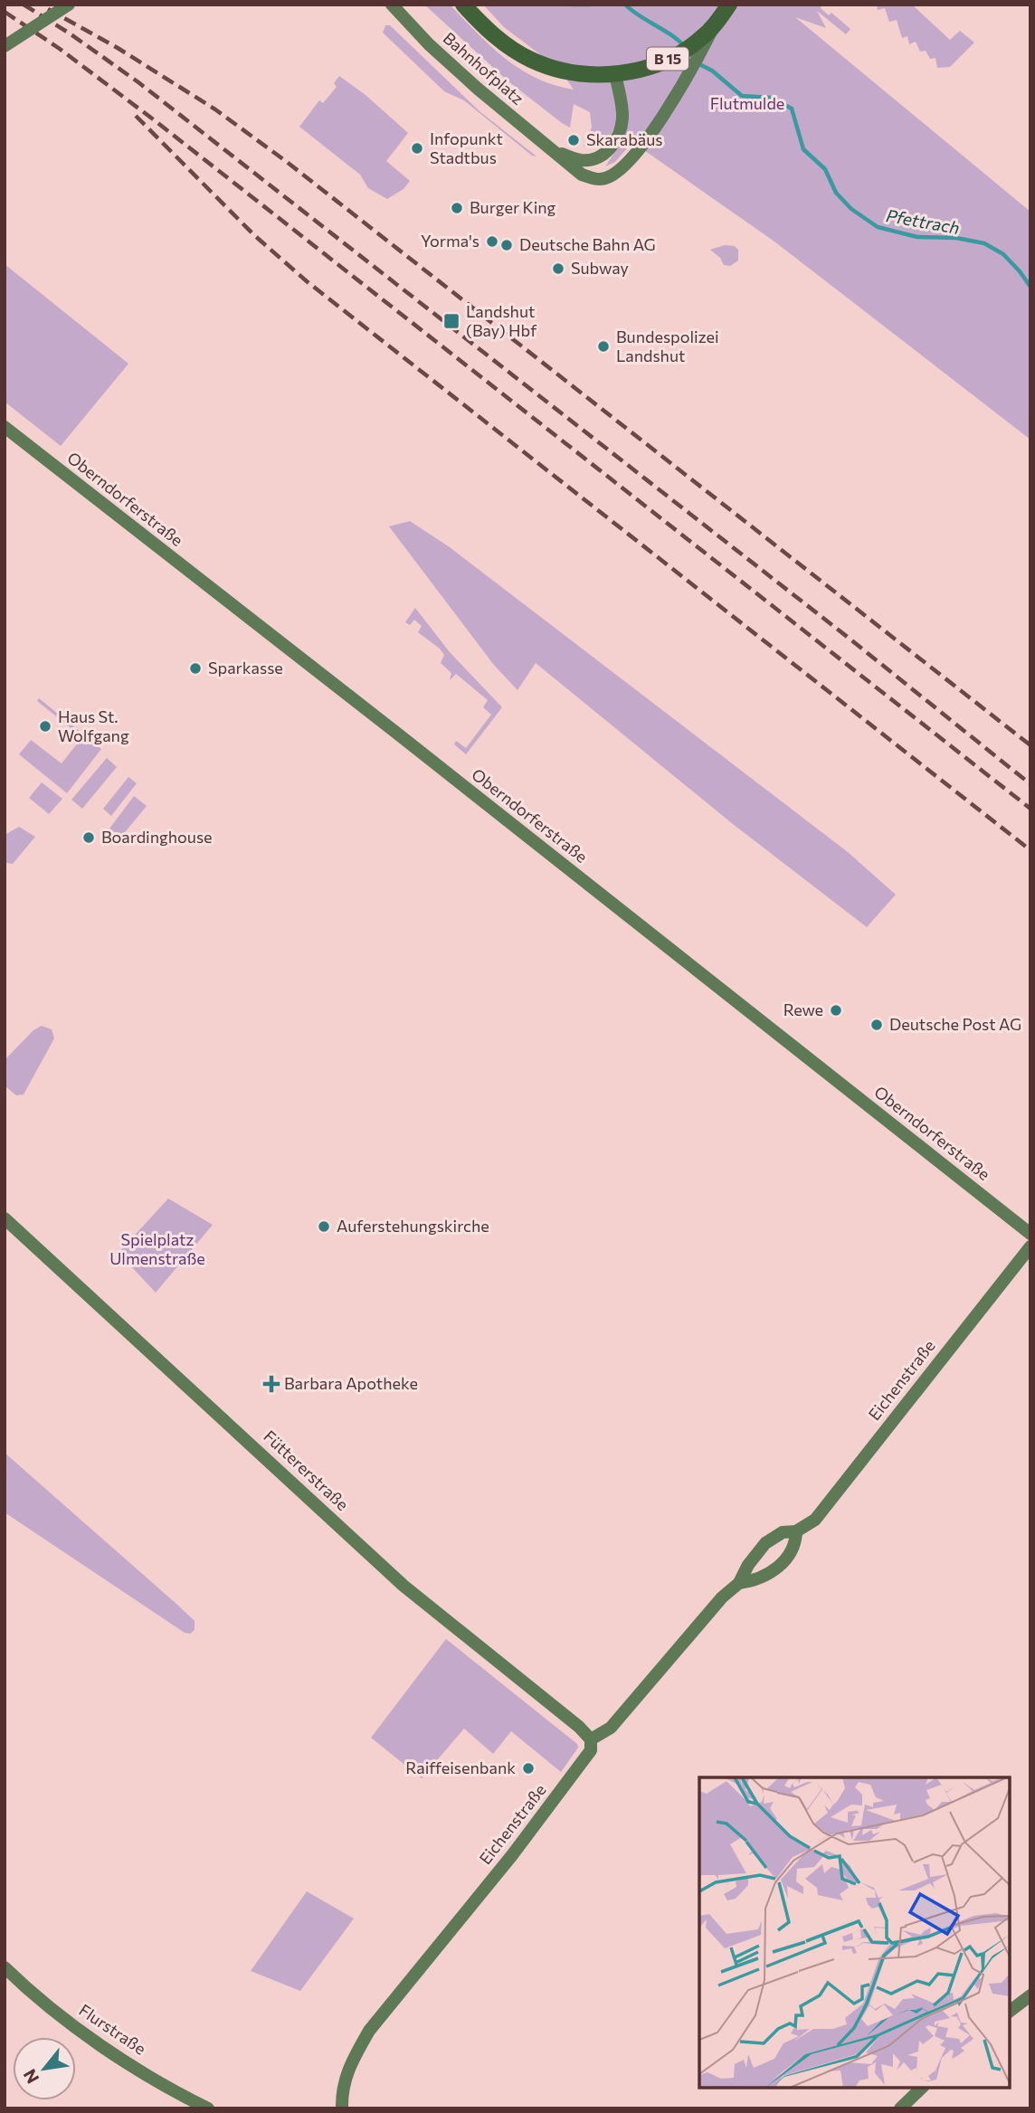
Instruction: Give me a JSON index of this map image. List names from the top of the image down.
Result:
{
  "streets": {
    "main road": ["B 15"],
    "street": [
      "Bahnhofplatz",
      "Oberndorferstraße",
      "Eichenstraße",
      "Füttererstraße",
      "Flurstraße"
    ]
  },
  "crossings": [
    ["B 15", "Bahnhofplatz"],
    ["Eichenstraße", "Füttererstraße"]
  ],
  "water": ["Pfettrach"],
  "parks": ["Flutmulde", "Spielplatz Ulmenstraße"],
  "places": {
    "other": [
      "Skarabäus",
      "Infopunkt Stadtbus",
      "Burger King",
      "Yorma's",
      "Deutsche Bahn AG",
      "Subway",
      "Bundespolizei Landshut",
      "Sparkasse",
      "Haus St. Wolfgang",
      "Boardinghouse",
      "Rewe",
      "Deutsche Post AG",
      "Auferstehungskirche",
      "Raiffeisenbank"
    ],
    "transit": ["Landshut (Bay) Hbf"],
    "health": ["Barbara Apotheke"]
  },
  "north": "bottom left"
}
